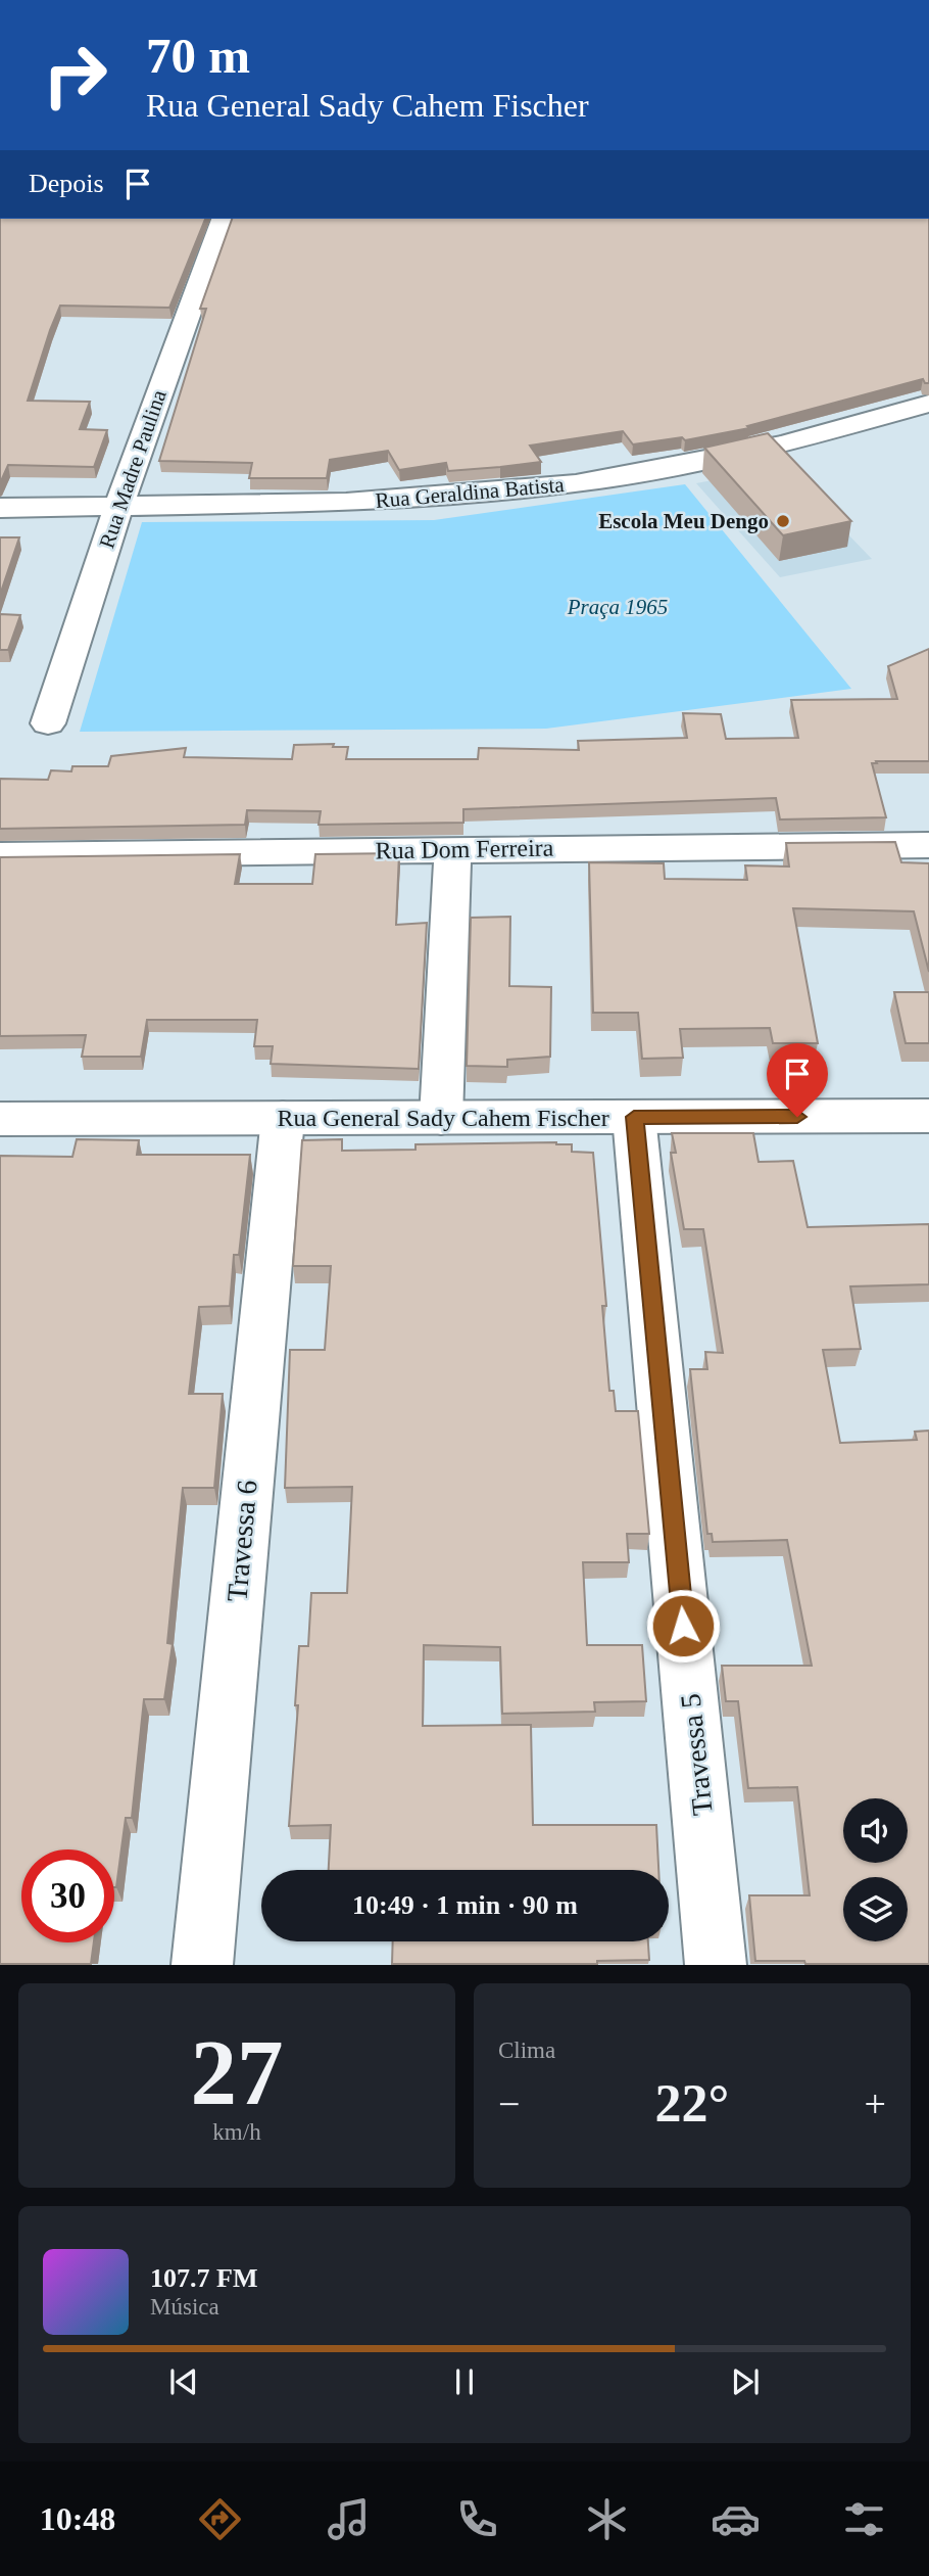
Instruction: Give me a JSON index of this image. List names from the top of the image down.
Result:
{
  "streets": {
    "street": [
      "Rua Madre Paulina",
      "Rua Geraldina Batista",
      "Rua Dom Ferreira",
      "Rua General Sady Cahem Fischer",
      "Travessa 6",
      "Travessa 5"
    ]
  },
  "crossings": [
    ["Rua Madre Paulina", "Rua Geraldina Batista"],
    ["Rua General Sady Cahem Fischer", "Travessa 6"],
    ["Rua General Sady Cahem Fischer", "Travessa 5"]
  ],
  "parks": ["Praça 1965"],
  "places": ["Escola Meu Dengo"],
  "page": {
    "turn": ["70 m", "Rua General Sady Cahem Fischer"],
    "then": "Depois",
    "limit": "30",
    "trip": "10:49 · 1 min · 90 m",
    "tile": [
      ["27", "km/h"],
      "Clima"
    ],
    "heat": ["−", "22°", "+"],
    "song": ["107.7 FM", "Música"],
    "tabs": "10:48"
  }
}
